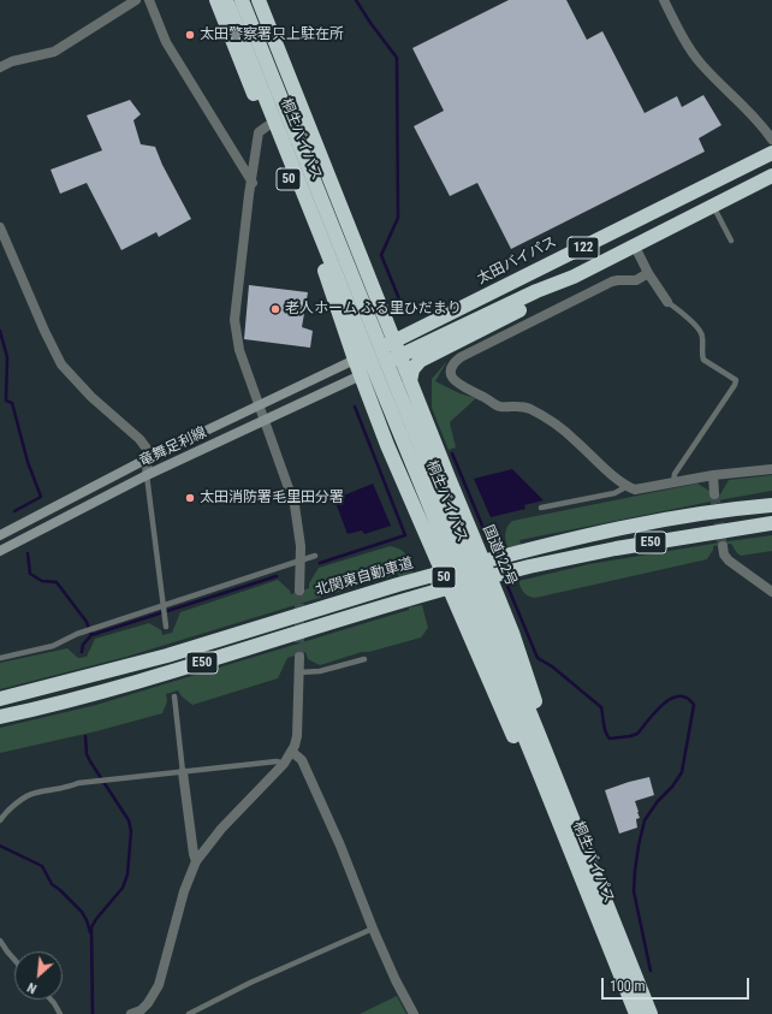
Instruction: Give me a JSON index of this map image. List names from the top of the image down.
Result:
{
  "streets": {
    "highway": [
      "桐生バイパス",
      "50",
      "122",
      "太田バイパス",
      "E50",
      "国道122号",
      "北関東自動車道"
    ],
    "main road": ["竜舞足利線"]
  },
  "crossings": [
    ["桐生バイパス", "50"],
    ["桐生バイパス", "国道122号"],
    ["50", "122"],
    ["50", "太田バイパス"],
    ["50", "竜舞足利線"],
    ["50", "国道122号"],
    ["122", "竜舞足利線"],
    ["122", "国道122号"],
    ["太田バイパス", "竜舞足利線"],
    ["太田バイパス", "国道122号"]
  ],
  "places": ["太田警察署只上駐在所", "老人ホーム ふる里ひだまり", "太田消防署毛里田分署"],
  "scale_bar": "100 m",
  "north": "bottom left"
}
